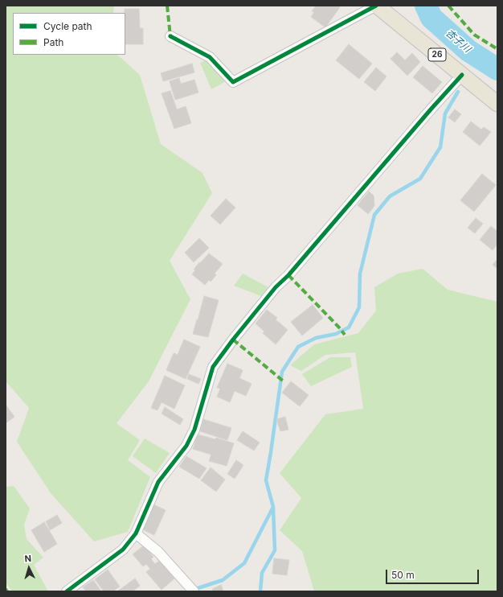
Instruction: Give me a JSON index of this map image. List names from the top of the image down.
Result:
{
  "streets": {
    "main road": ["26"]
  },
  "water": ["杏子川"],
  "legend": ["Cycle path", "Path"],
  "scale_bar": "50 m",
  "north": "top"
}
